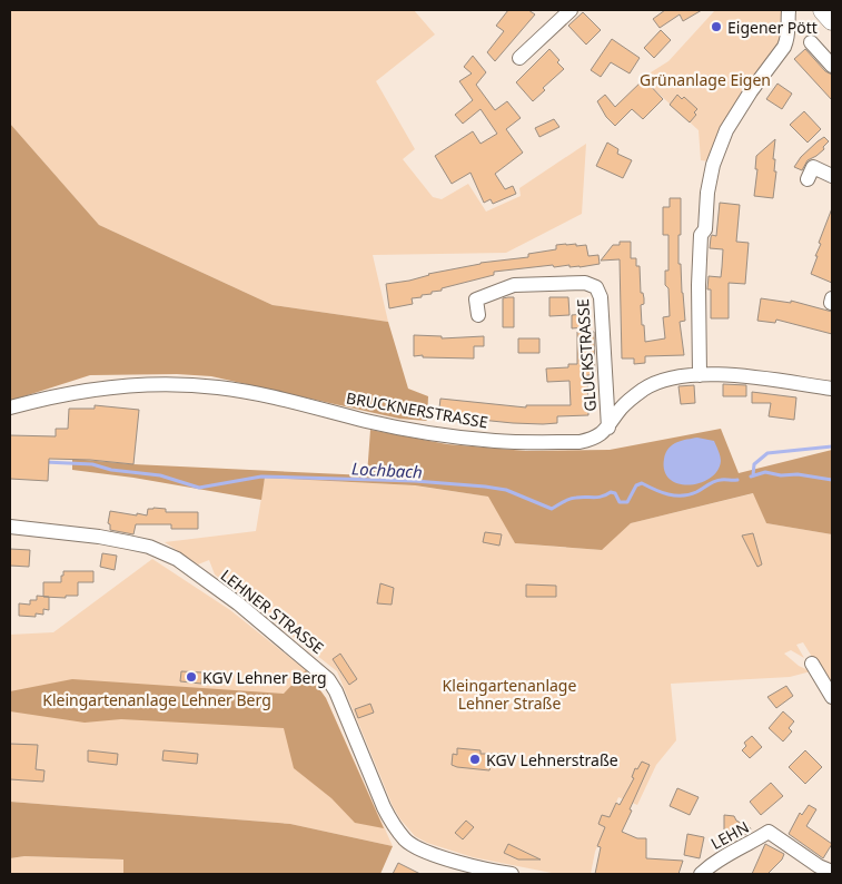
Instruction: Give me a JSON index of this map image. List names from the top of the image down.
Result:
{
  "streets": {
    "street": [
      "GLUCKSTRASSE",
      "BRUCKNERSTRASSE",
      "LEHNER STRASSE",
      "LEHN"
    ]
  },
  "crossings": [
    ["GLUCKSTRASSE", "BRUCKNERSTRASSE"]
  ],
  "water": ["Lochbach"],
  "parks": ["Grünanlage Eigen", "Kleingartenanlage Lehner Straße", "Kleingartenanlage Lehner Berg"],
  "places": ["Eigener Pött", "KGV Lehner Berg", "KGV Lehnerstraße"]
}
